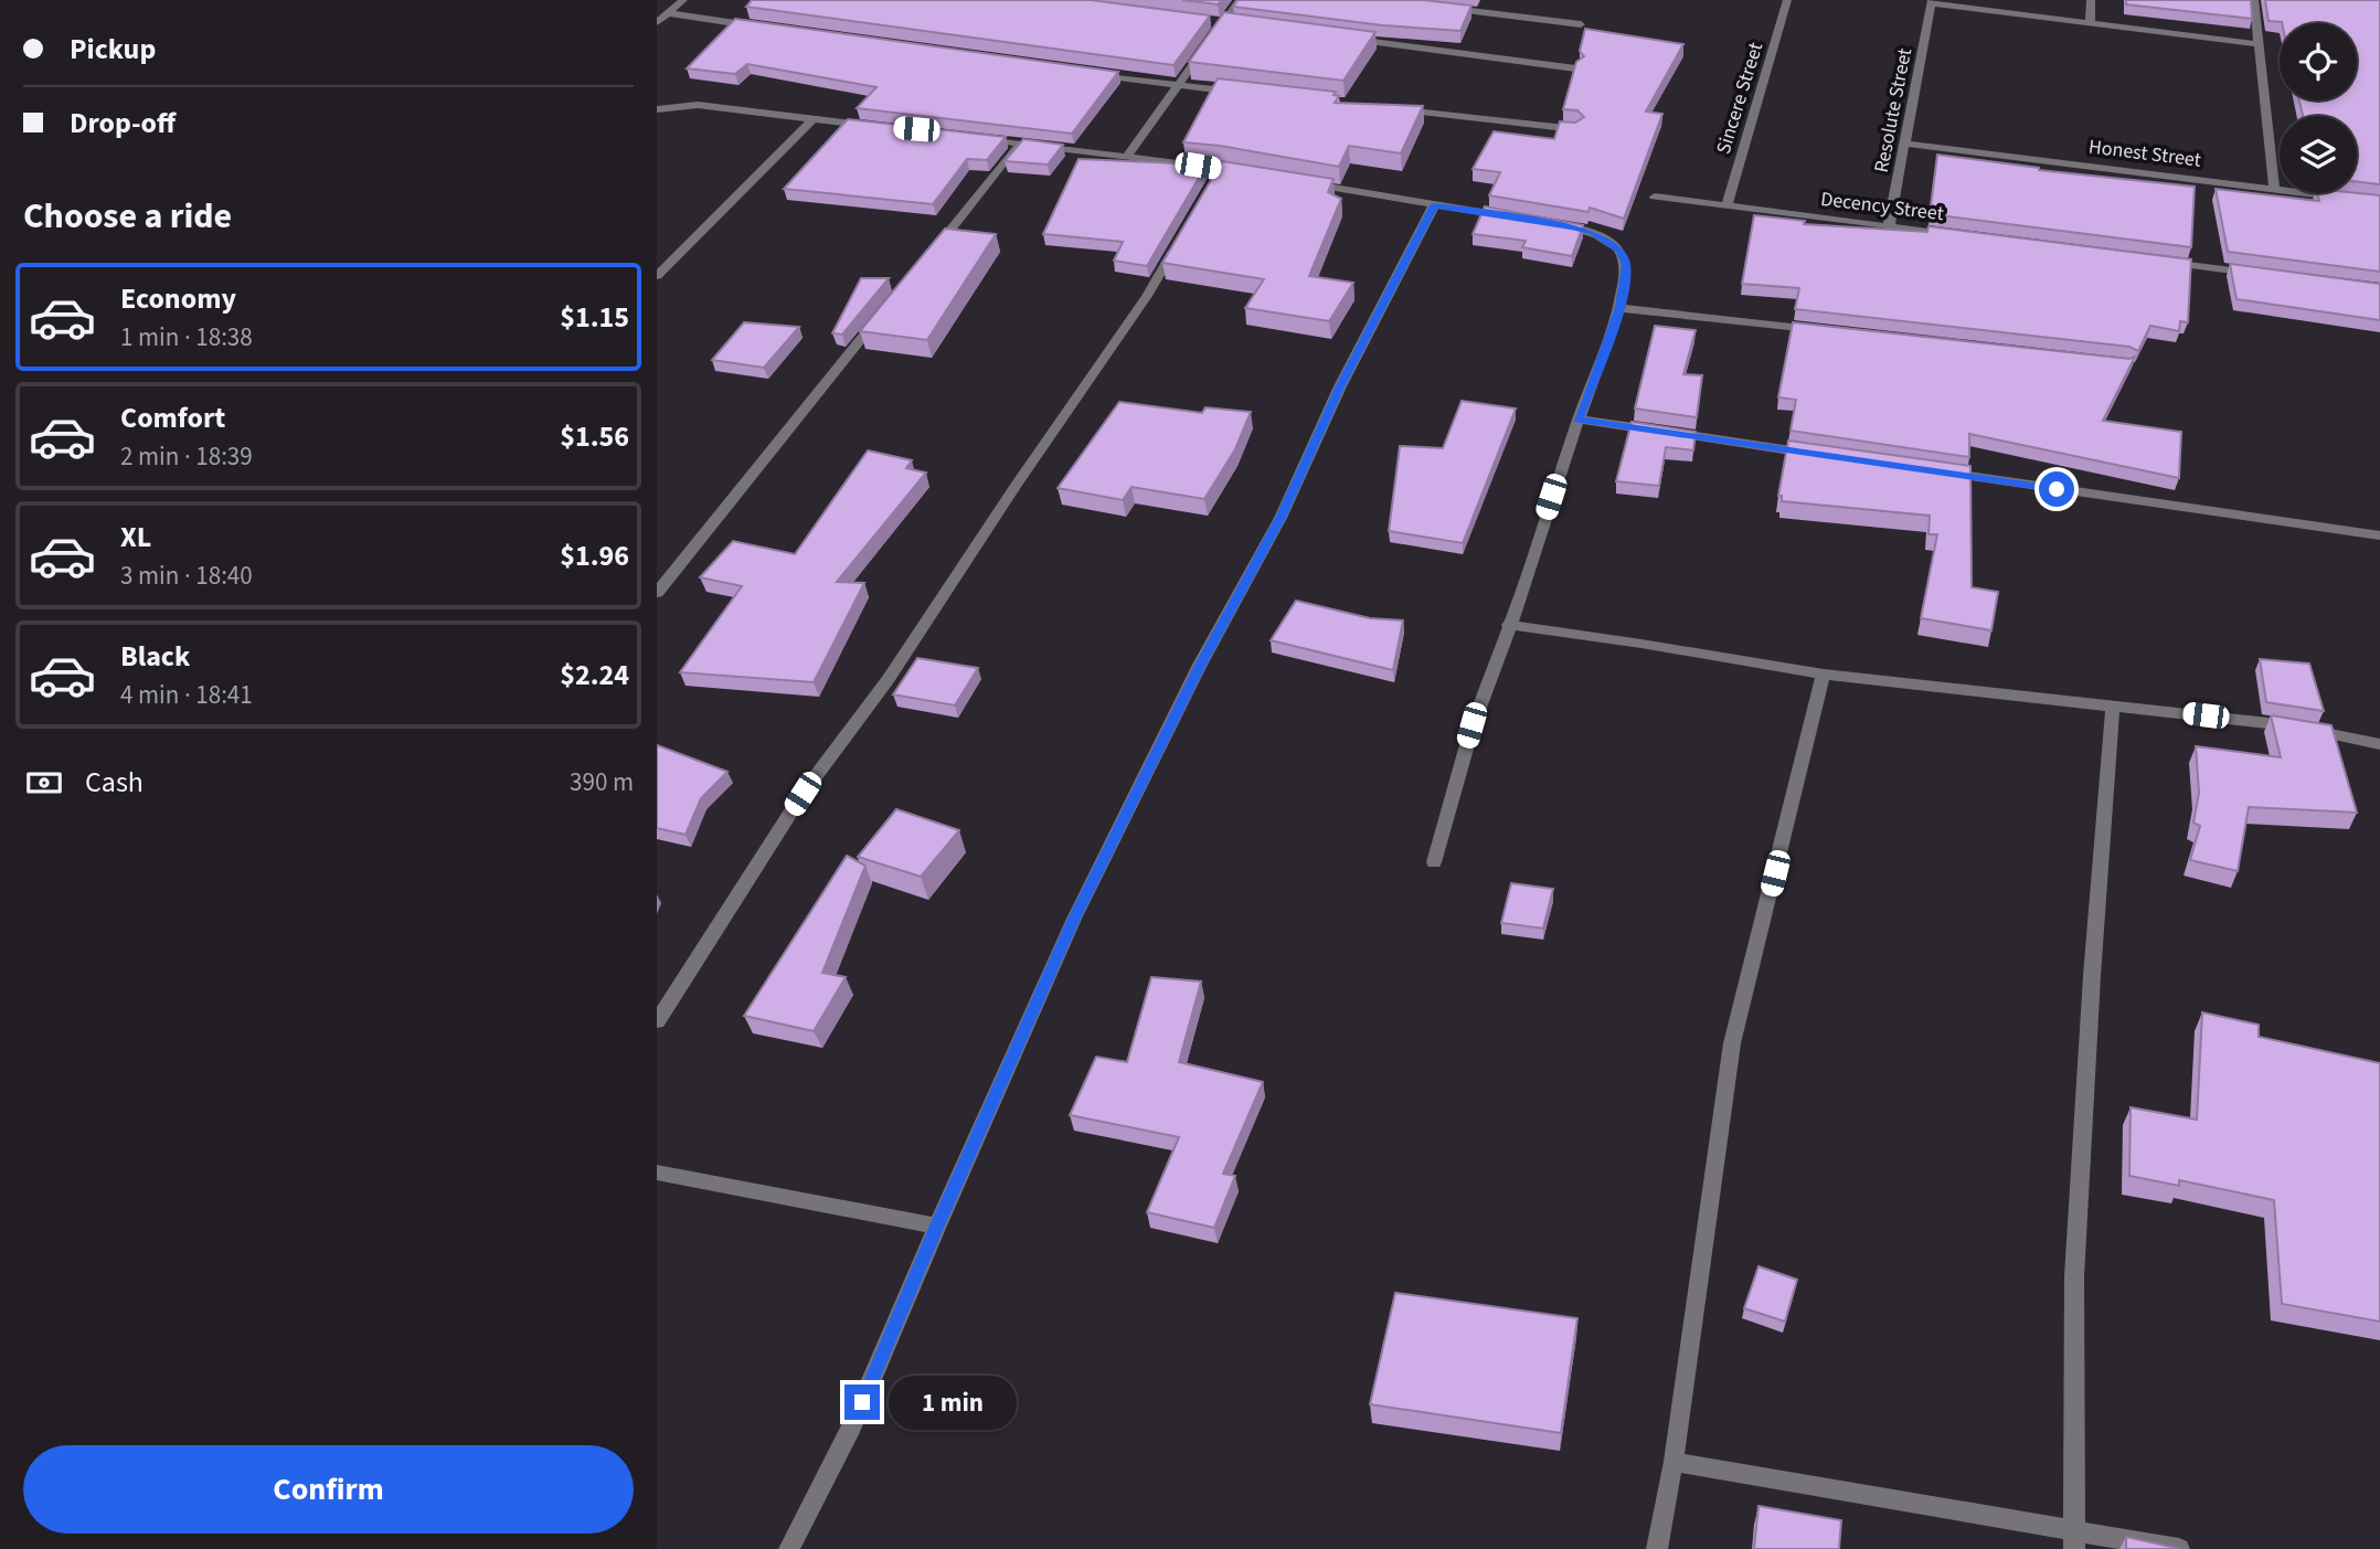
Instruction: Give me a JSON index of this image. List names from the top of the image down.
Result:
{
  "streets": {
    "street": [
      "Sincere Street",
      "Resolute Street",
      "Honest Street",
      "Decency Street"
    ]
  },
  "crossings": [
    ["Sincere Street", "Decency Street"],
    ["Resolute Street", "Honest Street"],
    ["Resolute Street", "Decency Street"]
  ],
  "page": {
    "banner": ["Pickup", "Drop-off"],
    "heading": "Choose a ride",
    "list": [
      {
        "name": "Economy",
        "note": "1 min · 18:38",
        "value": "$1.15"
      },
      {
        "name": "Comfort",
        "note": "2 min · 18:39",
        "value": "$1.56"
      },
      {
        "name": "XL",
        "note": "3 min · 18:40",
        "value": "$1.96"
      },
      {
        "name": "Black",
        "note": "4 min · 18:41",
        "value": "$2.24"
      }
    ],
    "pay": ["Cash", "390 m"],
    "bubble": "1 min",
    "buttons": "Confirm"
  }
}
